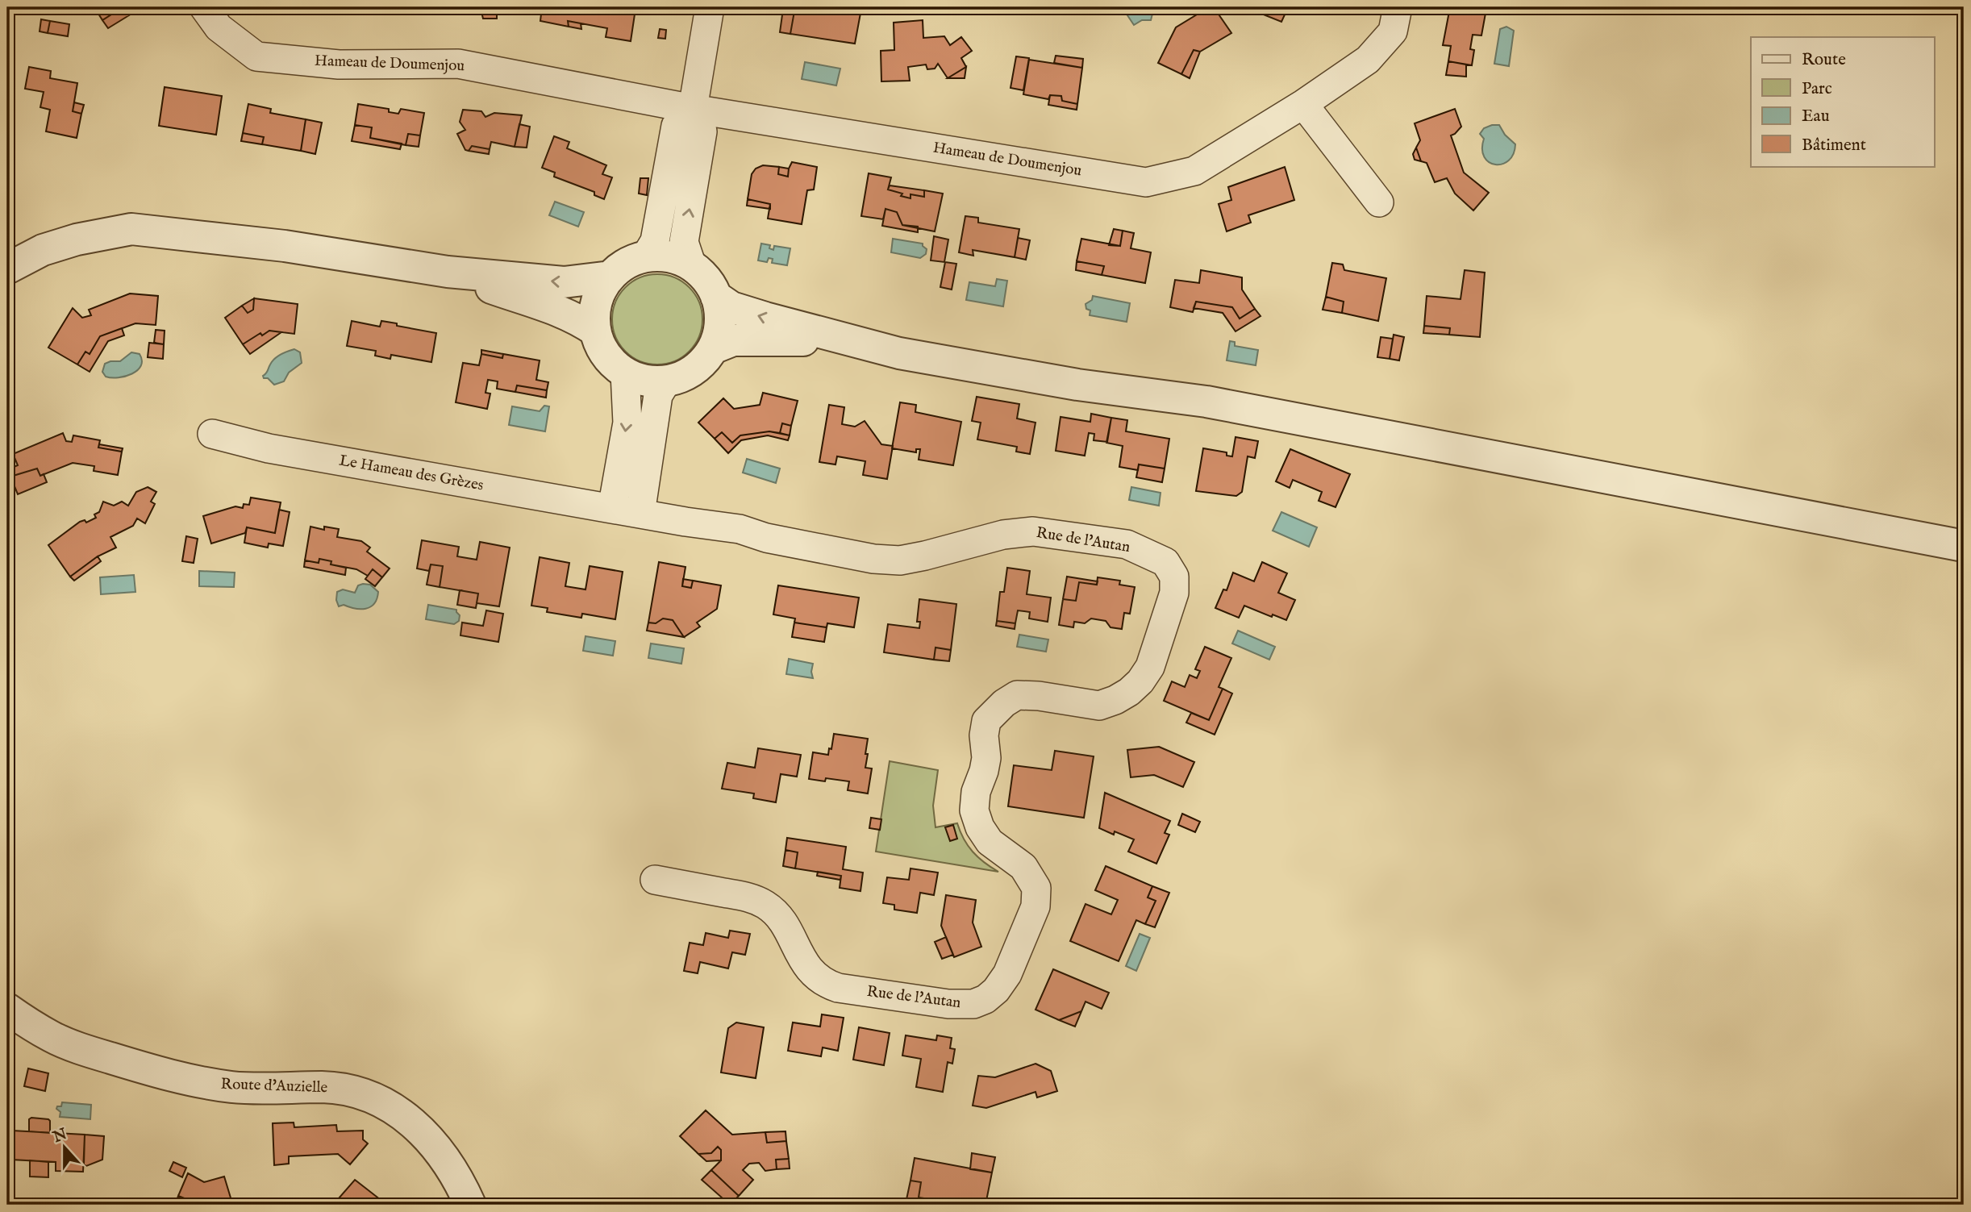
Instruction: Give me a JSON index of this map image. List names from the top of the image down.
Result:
{
  "streets": {
    "street": [
      "Hameau de Doumenjou",
      "Le Hameau des Grèzes",
      "Rue de l'Autan",
      "Route d'Auzielle"
    ]
  },
  "crossings": [
    ["Le Hameau des Grèzes", "Rue de l'Autan"]
  ],
  "legend": [
    "Route",
    "Parc",
    "Eau",
    "Bâtiment"
  ],
  "north": "top"
}
